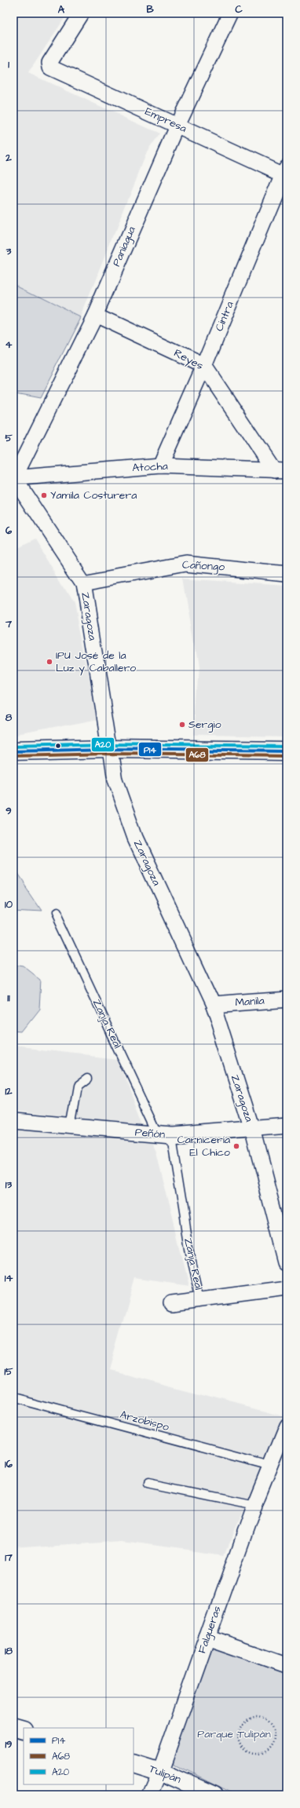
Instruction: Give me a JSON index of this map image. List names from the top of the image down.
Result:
{
  "streets": {
    "main road": ["Tulipán"],
    "street": [
      "Empresa",
      "Paniagua",
      "Cintra",
      "Reyes",
      "Atocha",
      "Cañongo",
      "Zaragoza",
      "Manila",
      "Peñón",
      "Falgueras"
    ],
    "lane": ["Zanja Real", "Arzobispo"]
  },
  "crossings": [
    ["Empresa", "Paniagua"],
    ["Empresa", "Cintra"],
    ["Paniagua", "Reyes"],
    ["Paniagua", "Atocha"],
    ["Paniagua", "Zaragoza"],
    ["Cintra", "Reyes"],
    ["Cintra", "Atocha"],
    ["Reyes", "Atocha"],
    ["Atocha", "Zaragoza"],
    ["Cañongo", "Zaragoza"],
    ["Zaragoza", "Manila"],
    ["Zaragoza", "Peñón"],
    ["Zanja Real", "Peñón"],
    ["Arzobispo", "Falgueras"],
    ["Falgueras", "Tulipán"]
  ],
  "parks": ["Parque Tulipán"],
  "places": [
    "Yamila Costurera",
    "IPU José de la Luz y Caballero",
    "Sergio",
    "Carnicería El Chico"
  ],
  "lines": ["transit line A20", "transit line P14", "transit line A68"],
  "legend": ["P14", "A68", "A20"],
  "grid": {
    "columns": ["A", "B", "C"],
    "rows": [
      "1",
      "2",
      "3",
      "4",
      "5",
      "6",
      "7",
      "8",
      "9",
      "10",
      "11",
      "12",
      "13",
      "14",
      "15",
      "16",
      "17",
      "18",
      "19"
    ]
  }
}
